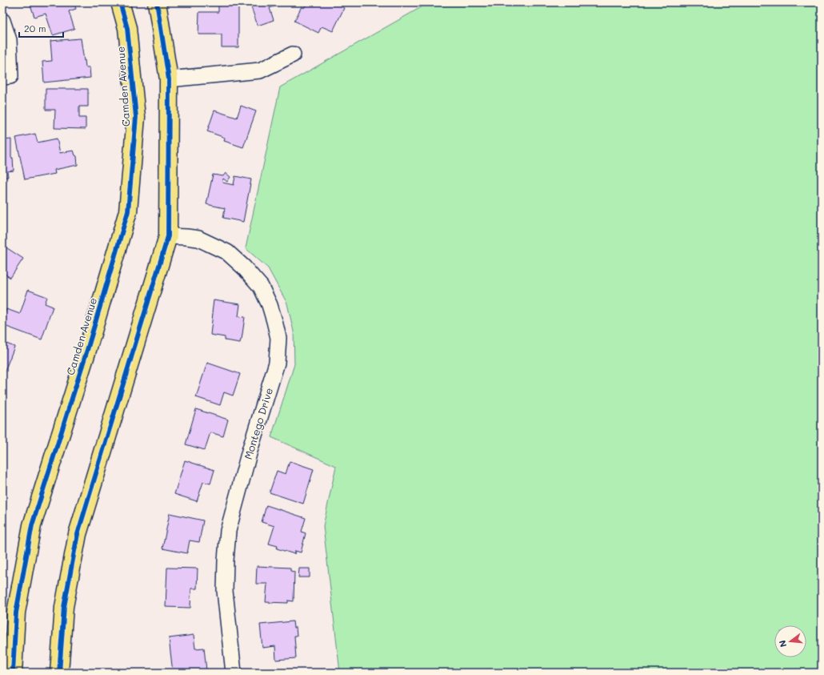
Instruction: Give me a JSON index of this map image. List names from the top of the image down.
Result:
{
  "streets": {
    "main road": ["Camden Avenue"],
    "street": ["Montego Drive"]
  },
  "scale_bar": "20 m",
  "north": "left"
}
